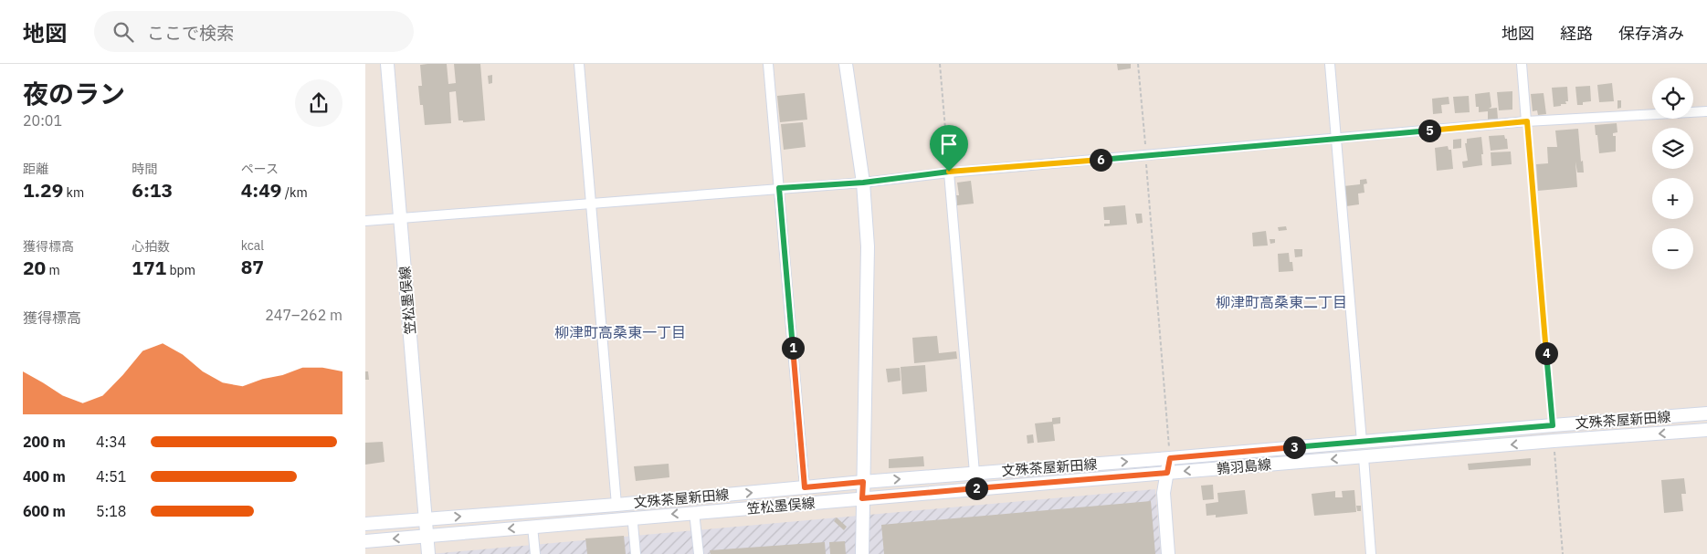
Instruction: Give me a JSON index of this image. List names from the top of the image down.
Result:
{
  "streets": {
    "main road": ["笠松墨俣線", "文殊茶屋新田線", "鶉羽島線"]
  },
  "crossings": [
    ["笠松墨俣線", "文殊茶屋新田線"],
    ["笠松墨俣線", "鶉羽島線"]
  ],
  "one_way": ["文殊茶屋新田線", "鶉羽島線"],
  "districts": ["柳津町高桑東二丁目", "柳津町高桑東一丁目"],
  "page": {
    "header": "地図",
    "search": "ここで検索",
    "nav": ["地図", "経路", "保存済み"],
    "heading": ["夜のラン", "20:01"],
    "map_buttons": ["+", "−"],
    "pins": [
      "5",
      "6",
      "1",
      "4",
      "3",
      "2"
    ],
    "stats": [
      ["距離", "1.29 km"],
      ["時間", "6:13"],
      ["ペース", "4:49 /km"],
      ["獲得標高", "20 m"],
      ["心拍数", "171 bpm"],
      ["kcal", "87"]
    ],
    "chart": ["獲得標高", "247–262 m"],
    "list": [
      {
        "name": "200 m",
        "note": "4:34"
      },
      {
        "name": "400 m",
        "note": "4:51"
      },
      {
        "name": "600 m",
        "note": "5:18"
      }
    ]
  }
}
